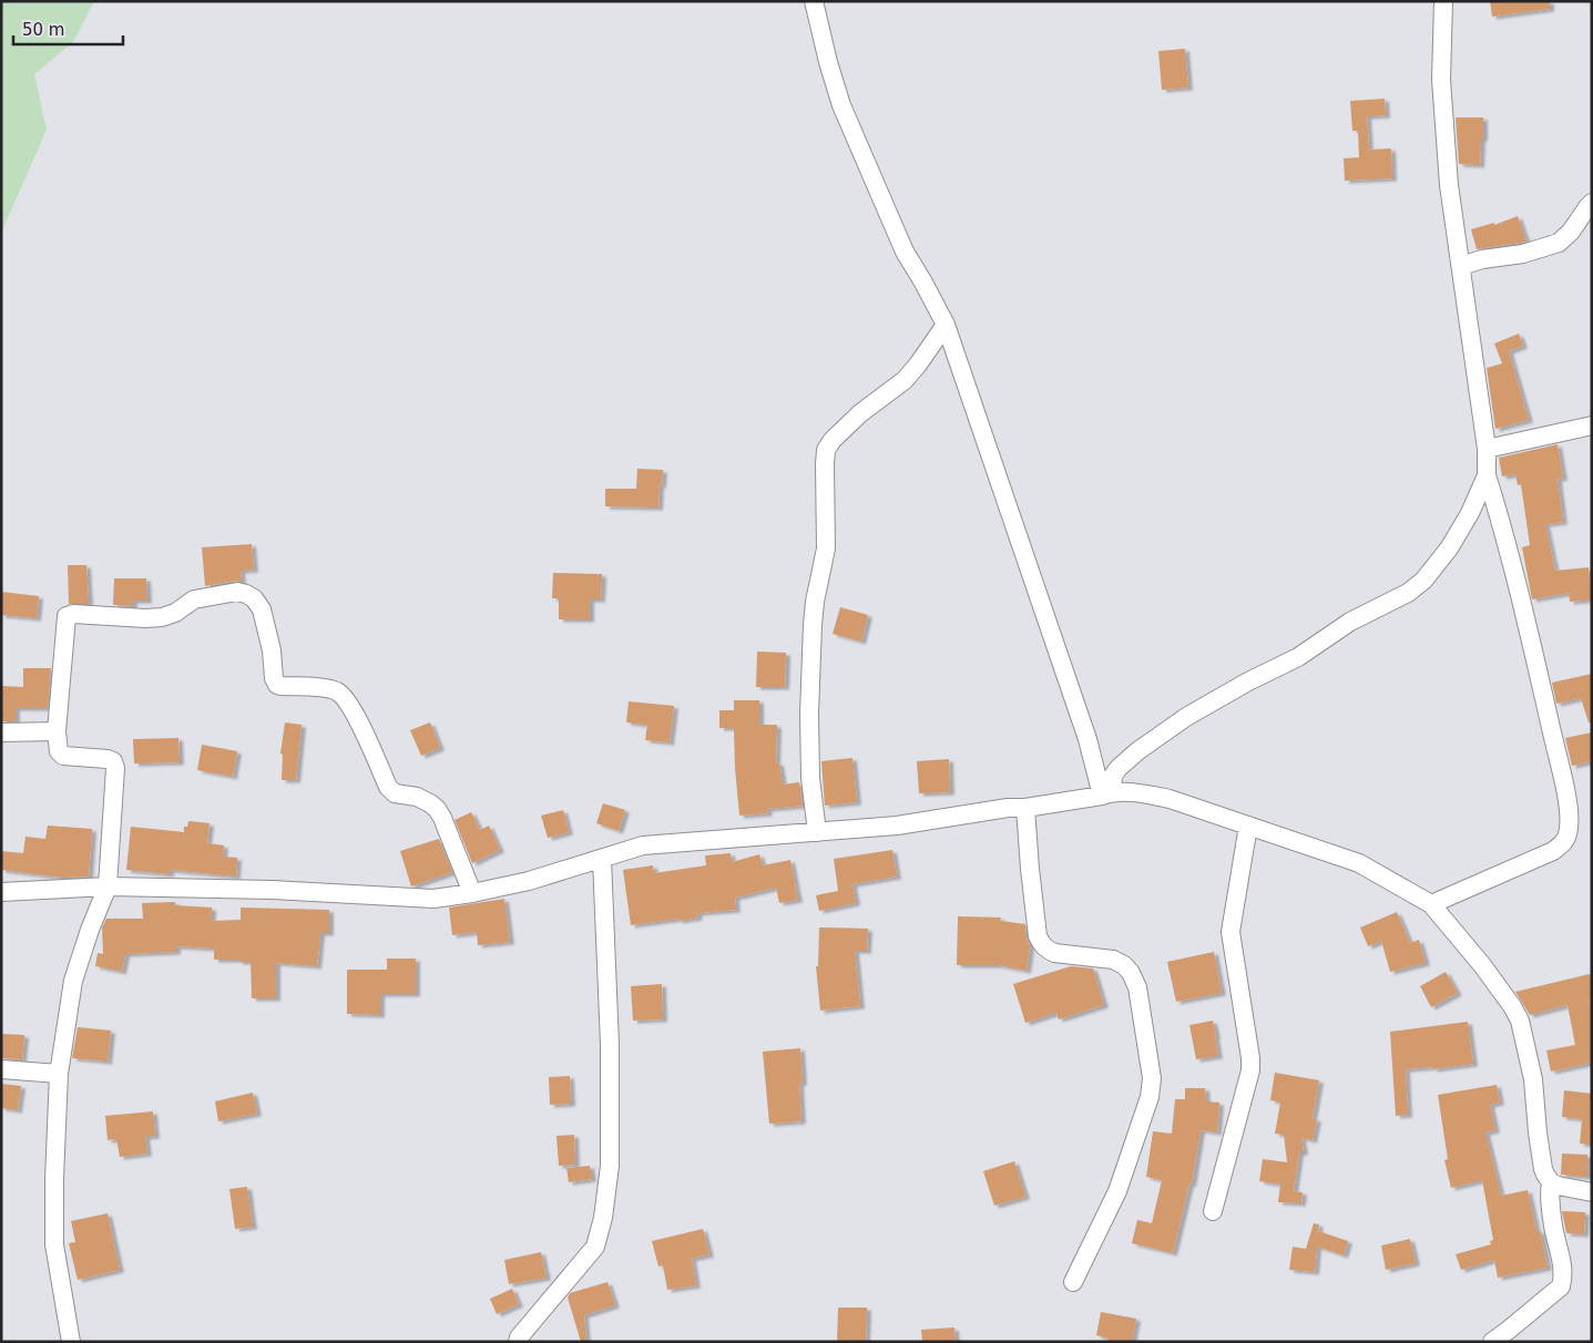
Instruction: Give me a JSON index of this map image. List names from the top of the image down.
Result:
{
  "scale_bar": "50 m"
}
